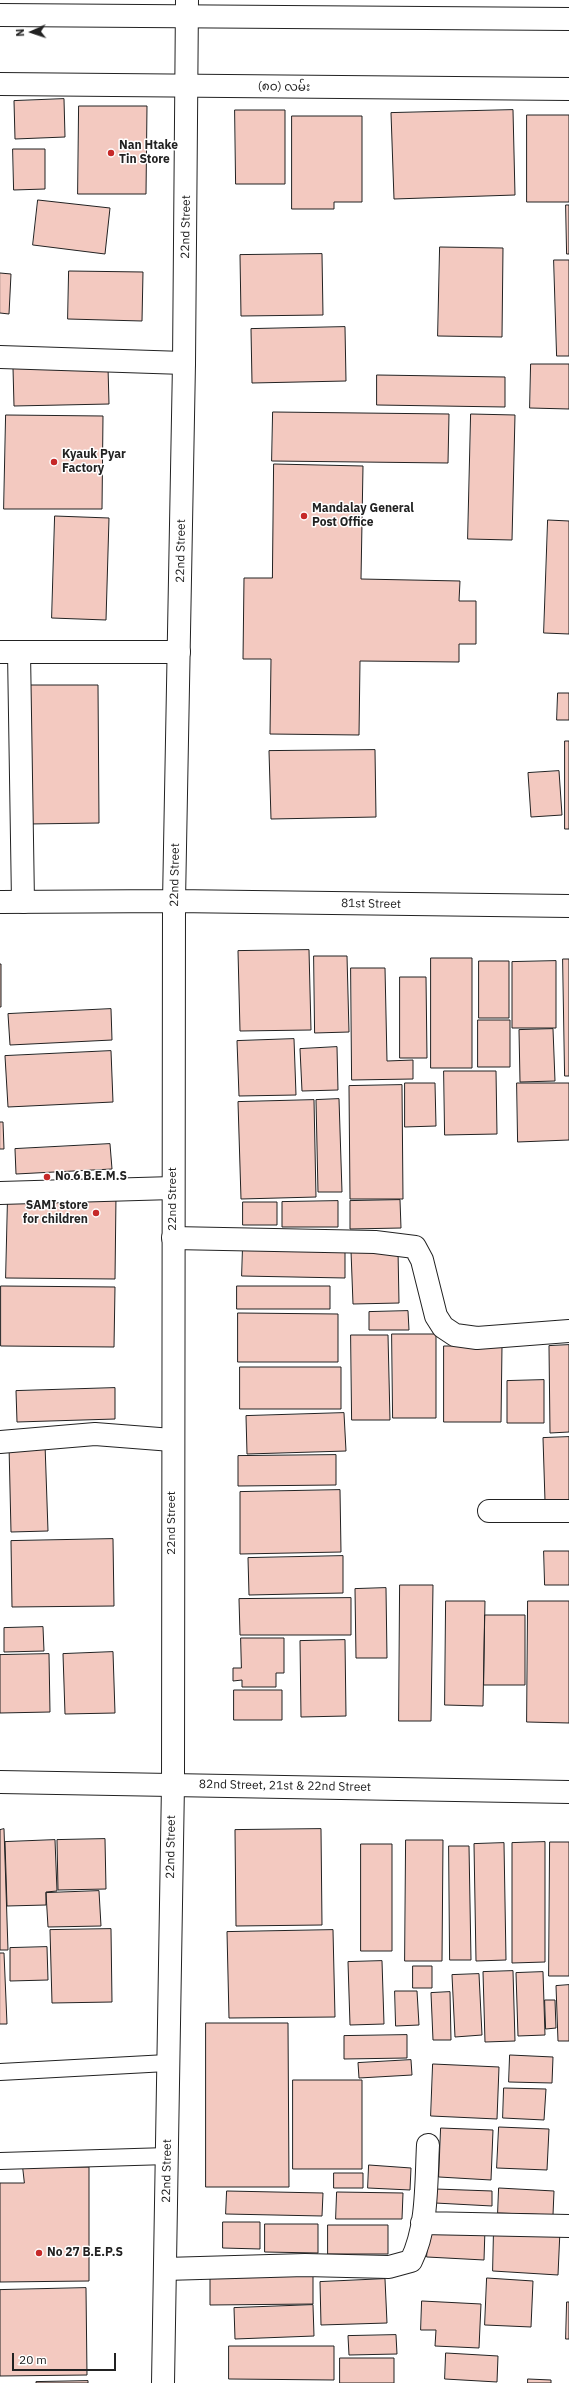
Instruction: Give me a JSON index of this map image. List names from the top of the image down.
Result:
{
  "streets": {
    "main road": [
      "(၈၀) လမ်း",
      "22nd Street",
      "81st Street",
      "82nd Street, 21st & 22nd Street"
    ]
  },
  "crossings": [
    ["(၈၀) လမ်း", "22nd Street"],
    ["22nd Street", "81st Street"],
    ["22nd Street", "82nd Street, 21st & 22nd Street"]
  ],
  "places": [
    "Nan Htake Tin Store",
    "Kyauk Pyar Factory",
    "Mandalay General Post Office",
    "No 6 B.E.M.S",
    "SAMI store for children",
    "No 27 B.E.P.S"
  ],
  "scale_bar": "20 m",
  "north": "left"
}
